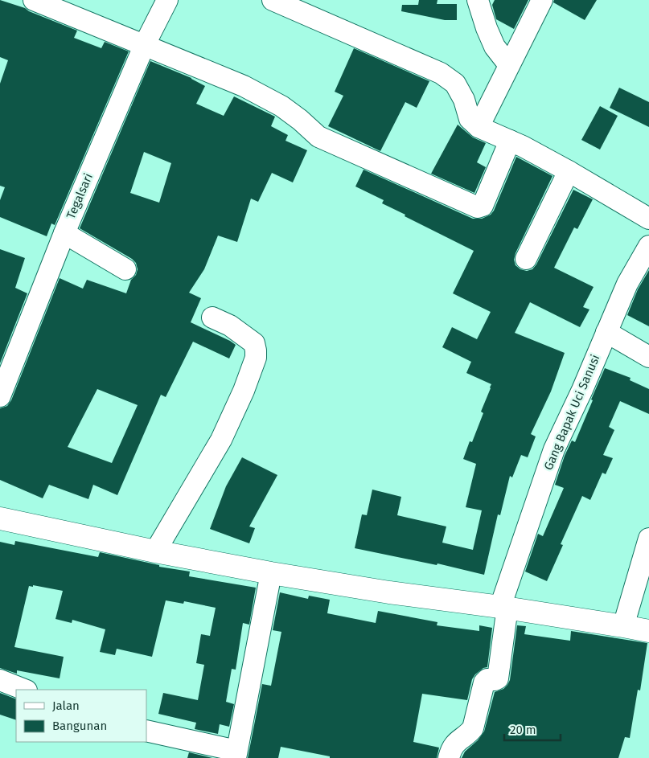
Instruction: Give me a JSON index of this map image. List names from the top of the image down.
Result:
{
  "streets": {
    "street": ["Tegalsari", "Gang Bapak Uci Sanusi"]
  },
  "legend": ["Jalan", "Bangunan"],
  "scale_bar": "20 m"
}
